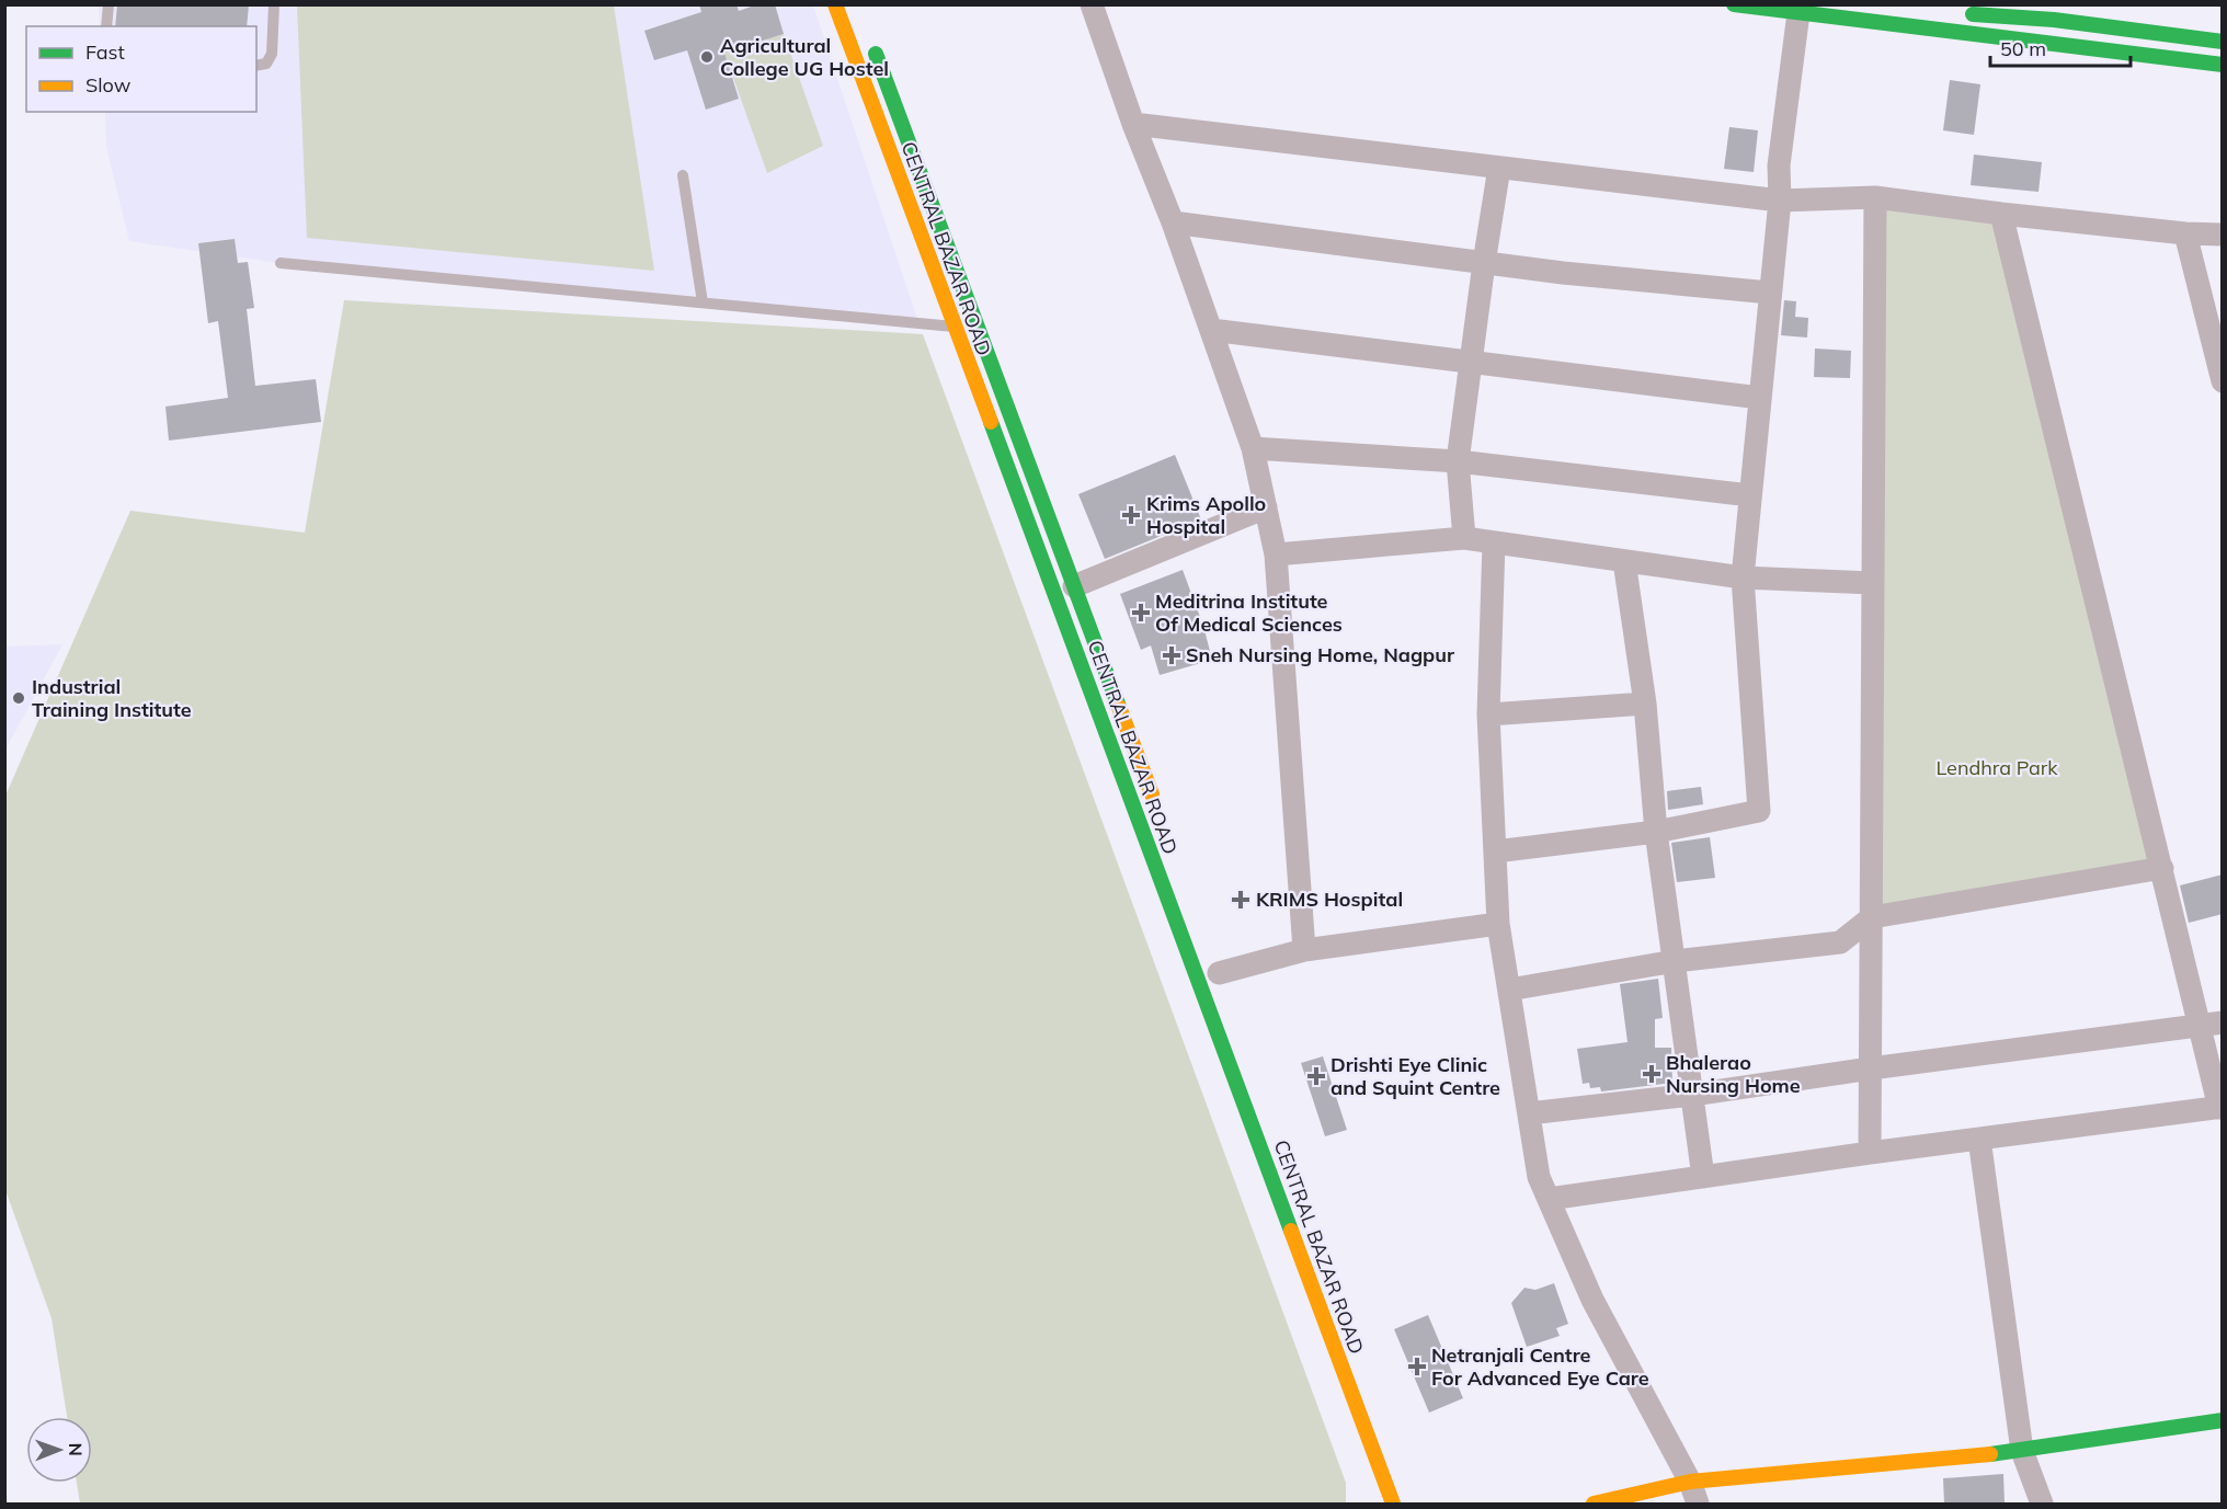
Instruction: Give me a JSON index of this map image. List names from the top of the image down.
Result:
{
  "streets": {
    "main road": ["CENTRAL BAZAR ROAD"]
  },
  "parks": ["Lendhra Park"],
  "places": {
    "other": ["Agricultural College UG Hostel", "Industrial Training Institute"],
    "health": [
      "Krims Apollo Hospital",
      "Meditrina Institute Of Medical Sciences",
      "Sneh Nursing Home, Nagpur",
      "KRIMS Hospital",
      "Bhalerao Nursing Home",
      "Drishti Eye Clinic and Squint Centre",
      "Netranjali Centre For Advanced Eye Care"
    ]
  },
  "legend": ["Fast", "Slow"],
  "scale_bar": "50 m",
  "north": "right"
}
